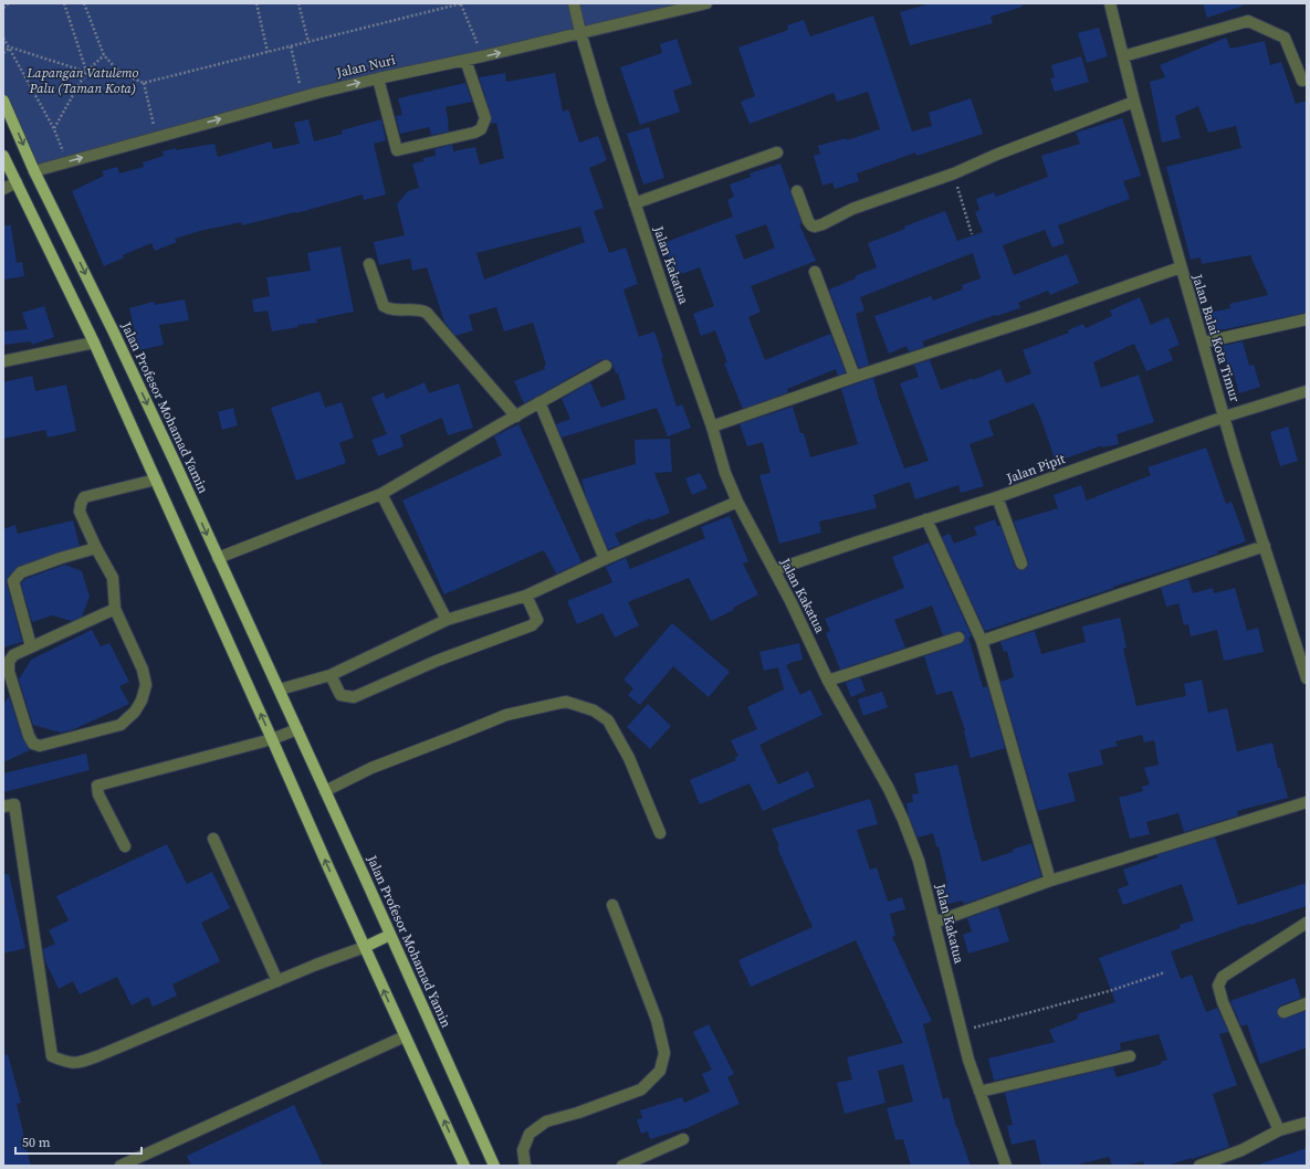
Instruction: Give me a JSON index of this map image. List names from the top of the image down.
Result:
{
  "streets": {
    "main road": ["Jalan Profesor Mohamad Yamin"],
    "street": [
      "Jalan Nuri",
      "Jalan Kakatua",
      "Jalan Balai Kota Timur",
      "Jalan Pipit"
    ]
  },
  "crossings": [
    ["Jalan Nuri", "Jalan Kakatua"],
    ["Jalan Nuri", "Jalan Profesor Mohamad Yamin"],
    ["Jalan Kakatua", "Jalan Pipit"],
    ["Jalan Balai Kota Timur", "Jalan Pipit"]
  ],
  "one_way": ["Jalan Nuri"],
  "parks": ["Lapangan Vatulemo Palu (Taman Kota)"],
  "scale_bar": "50 m"
}
